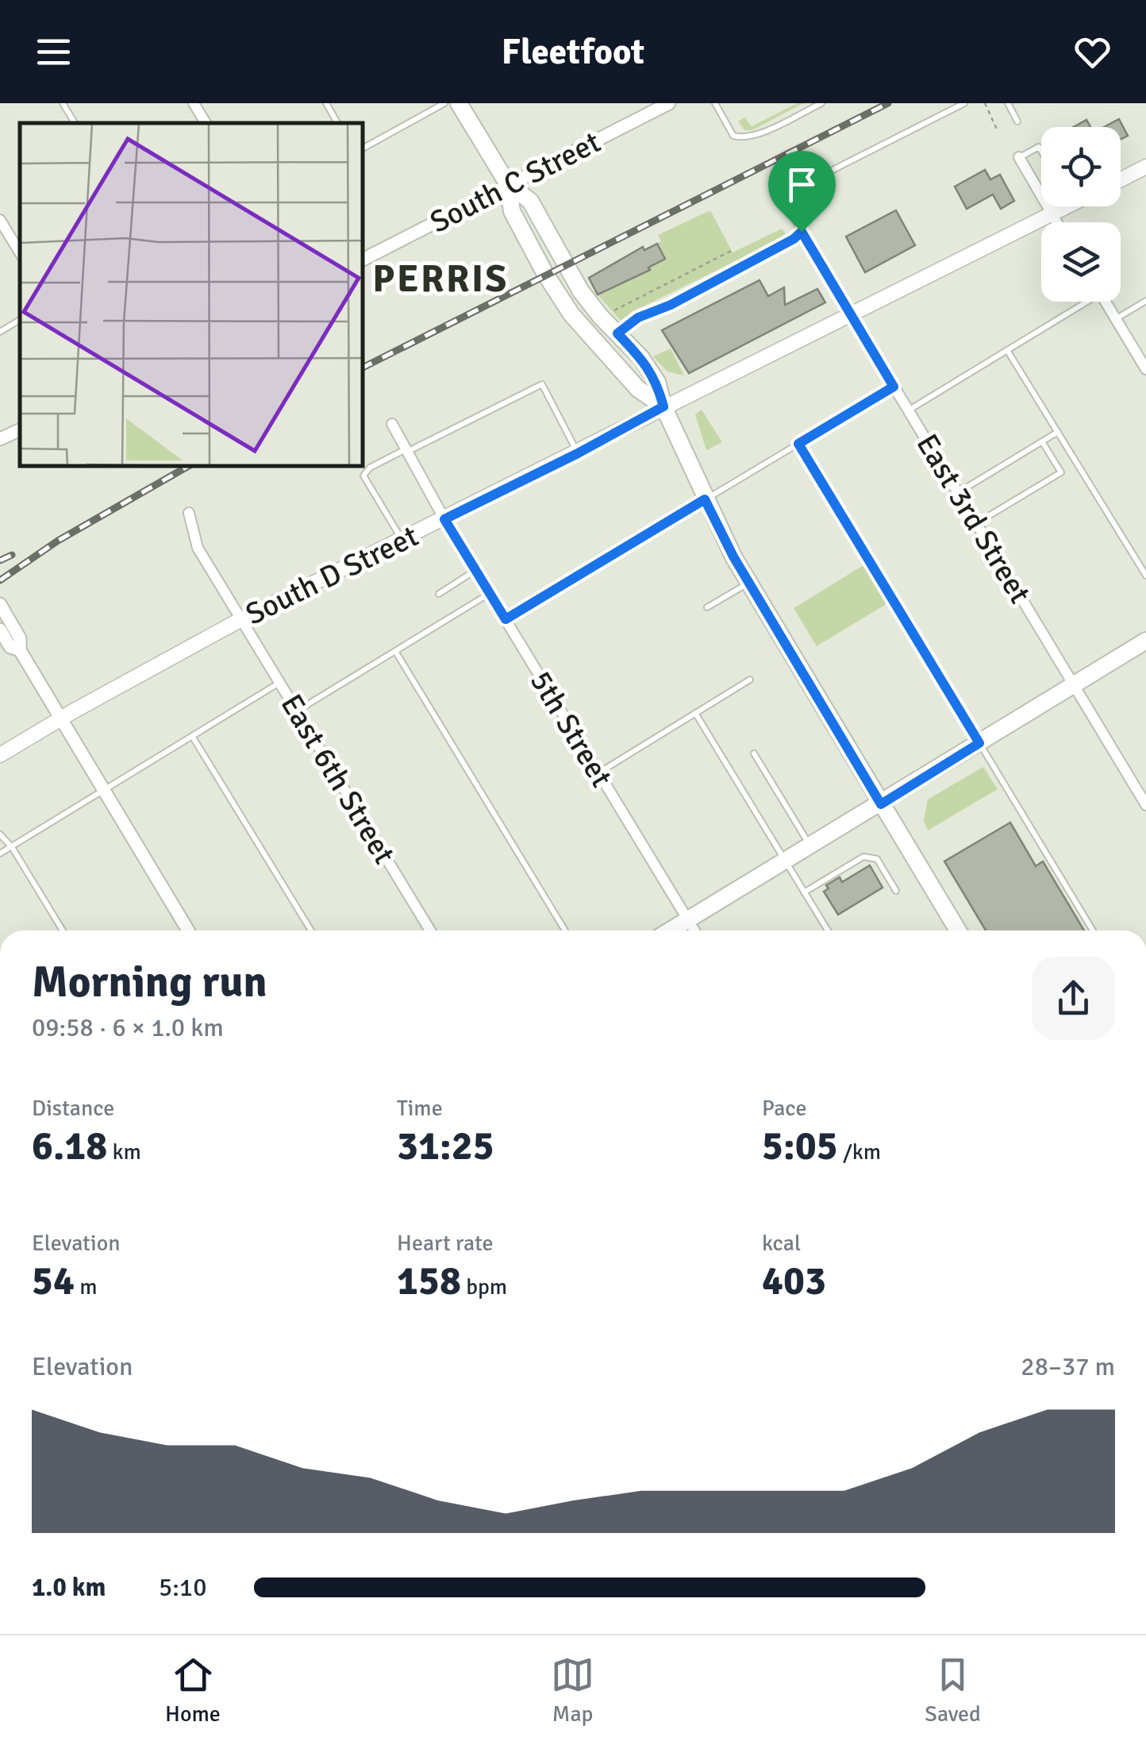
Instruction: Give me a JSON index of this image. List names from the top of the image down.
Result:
{
  "streets": {
    "main road": ["South D Street"],
    "street": [
      "South C Street",
      "East 3rd Street",
      "5th Street",
      "East 6th Street"
    ]
  },
  "crossings": [
    ["East 3rd Street", "South D Street"],
    ["South D Street", "5th Street"],
    ["South D Street", "East 6th Street"]
  ],
  "districts": ["PERRIS"],
  "page": {
    "header": "Fleetfoot",
    "heading": ["Morning run", "09:58 · 6 × 1.0 km"],
    "stats": [
      ["Distance", "6.18 km"],
      ["Time", "31:25"],
      ["Pace", "5:05 /km"],
      ["Elevation", "54 m"],
      ["Heart rate", "158 bpm"],
      ["kcal", "403"]
    ],
    "chart": ["Elevation", "28–37 m"],
    "list": [
      {
        "name": "1.0 km",
        "note": "5:10"
      }
    ],
    "tabs": ["Home", "Map", "Saved"]
  }
}
